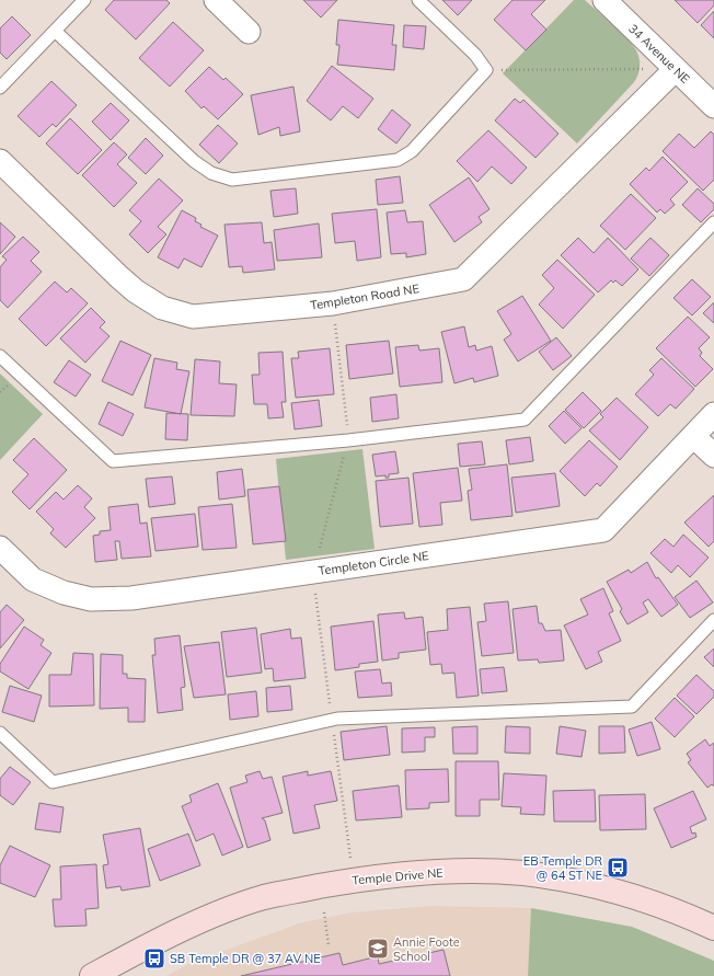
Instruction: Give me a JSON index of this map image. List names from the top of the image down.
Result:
{
  "streets": {
    "street": [
      "34 Avenue NE",
      "Templeton Road NE",
      "Templeton Circle NE",
      "Temple Drive NE"
    ]
  },
  "crossings": [
    ["34 Avenue NE", "Templeton Road NE"]
  ],
  "places": {
    "bus stop": ["EB Temple DR @ 64 ST NE", "SB Temple DR @ 37 AV NE"],
    "school or university": ["Annie Foote School"]
  }
}
